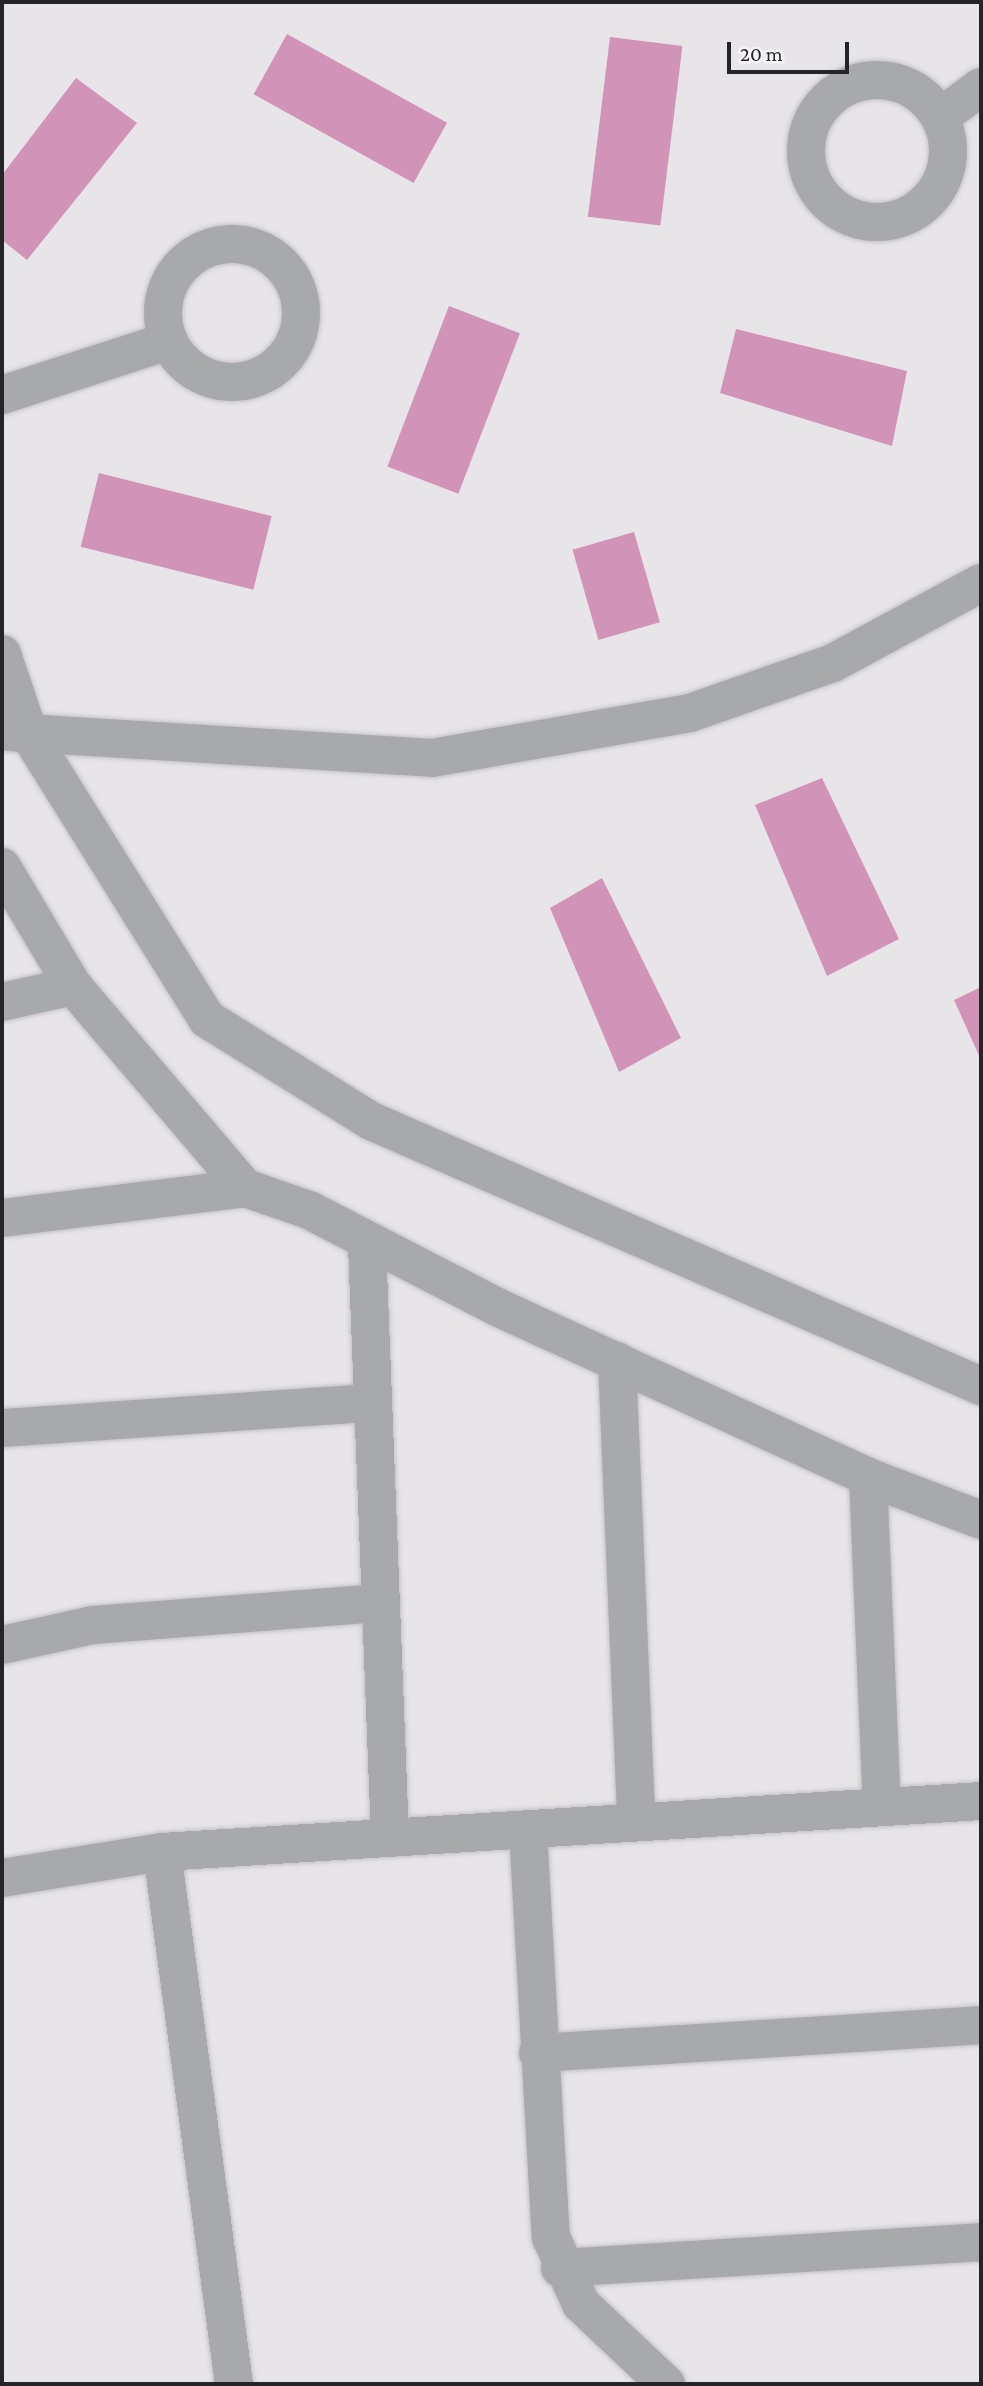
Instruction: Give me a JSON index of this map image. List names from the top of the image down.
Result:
{
  "scale_bar": "20 m"
}
